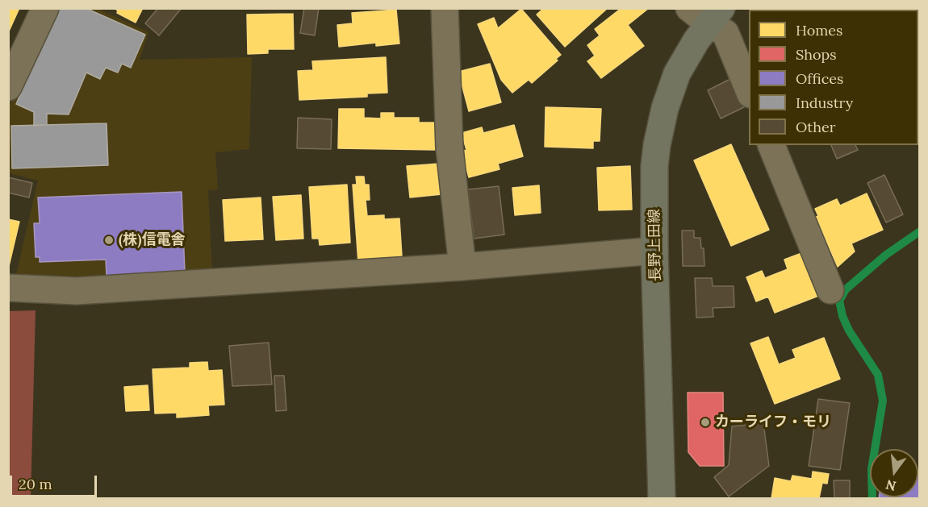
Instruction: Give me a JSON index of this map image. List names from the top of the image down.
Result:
{
  "streets": {
    "main road": ["長野上田線"]
  },
  "places": ["(株)信電舎", "カーライフ・モリ"],
  "legend": [
    "Homes",
    "Shops",
    "Offices",
    "Industry",
    "Other"
  ],
  "scale_bar": "20 m",
  "north": "bottom"
}
